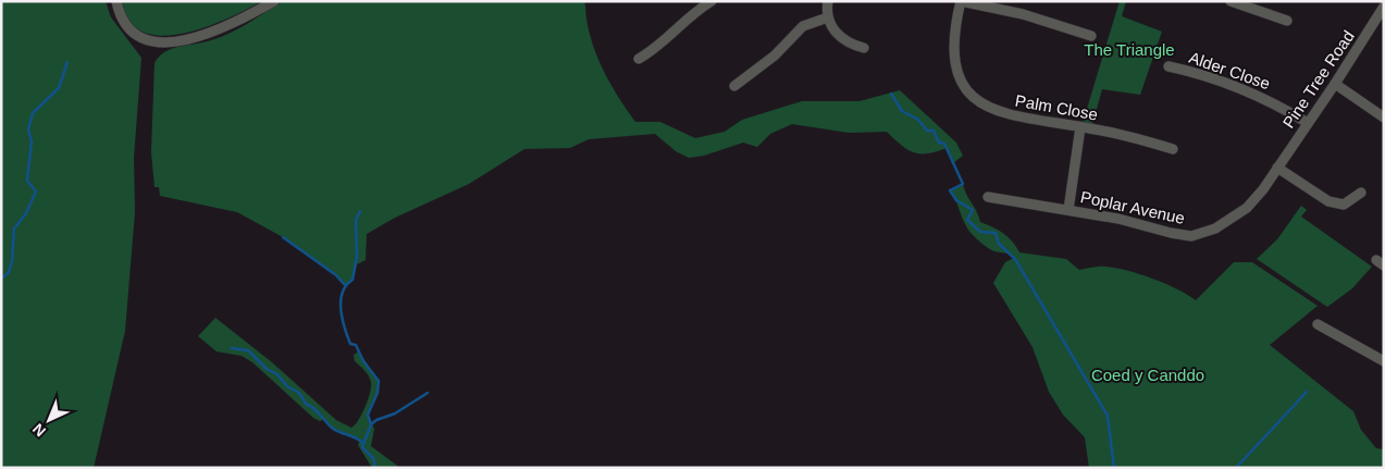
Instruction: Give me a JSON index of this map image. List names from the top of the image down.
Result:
{
  "streets": {
    "street": [
      "Alder Close",
      "Pine Tree Road",
      "Palm Close",
      "Poplar Avenue"
    ]
  },
  "crossings": [
    ["Alder Close", "Pine Tree Road"],
    ["Pine Tree Road", "Poplar Avenue"]
  ],
  "parks": ["The Triangle", "Coed y Canddo"],
  "north": "bottom left"
}
